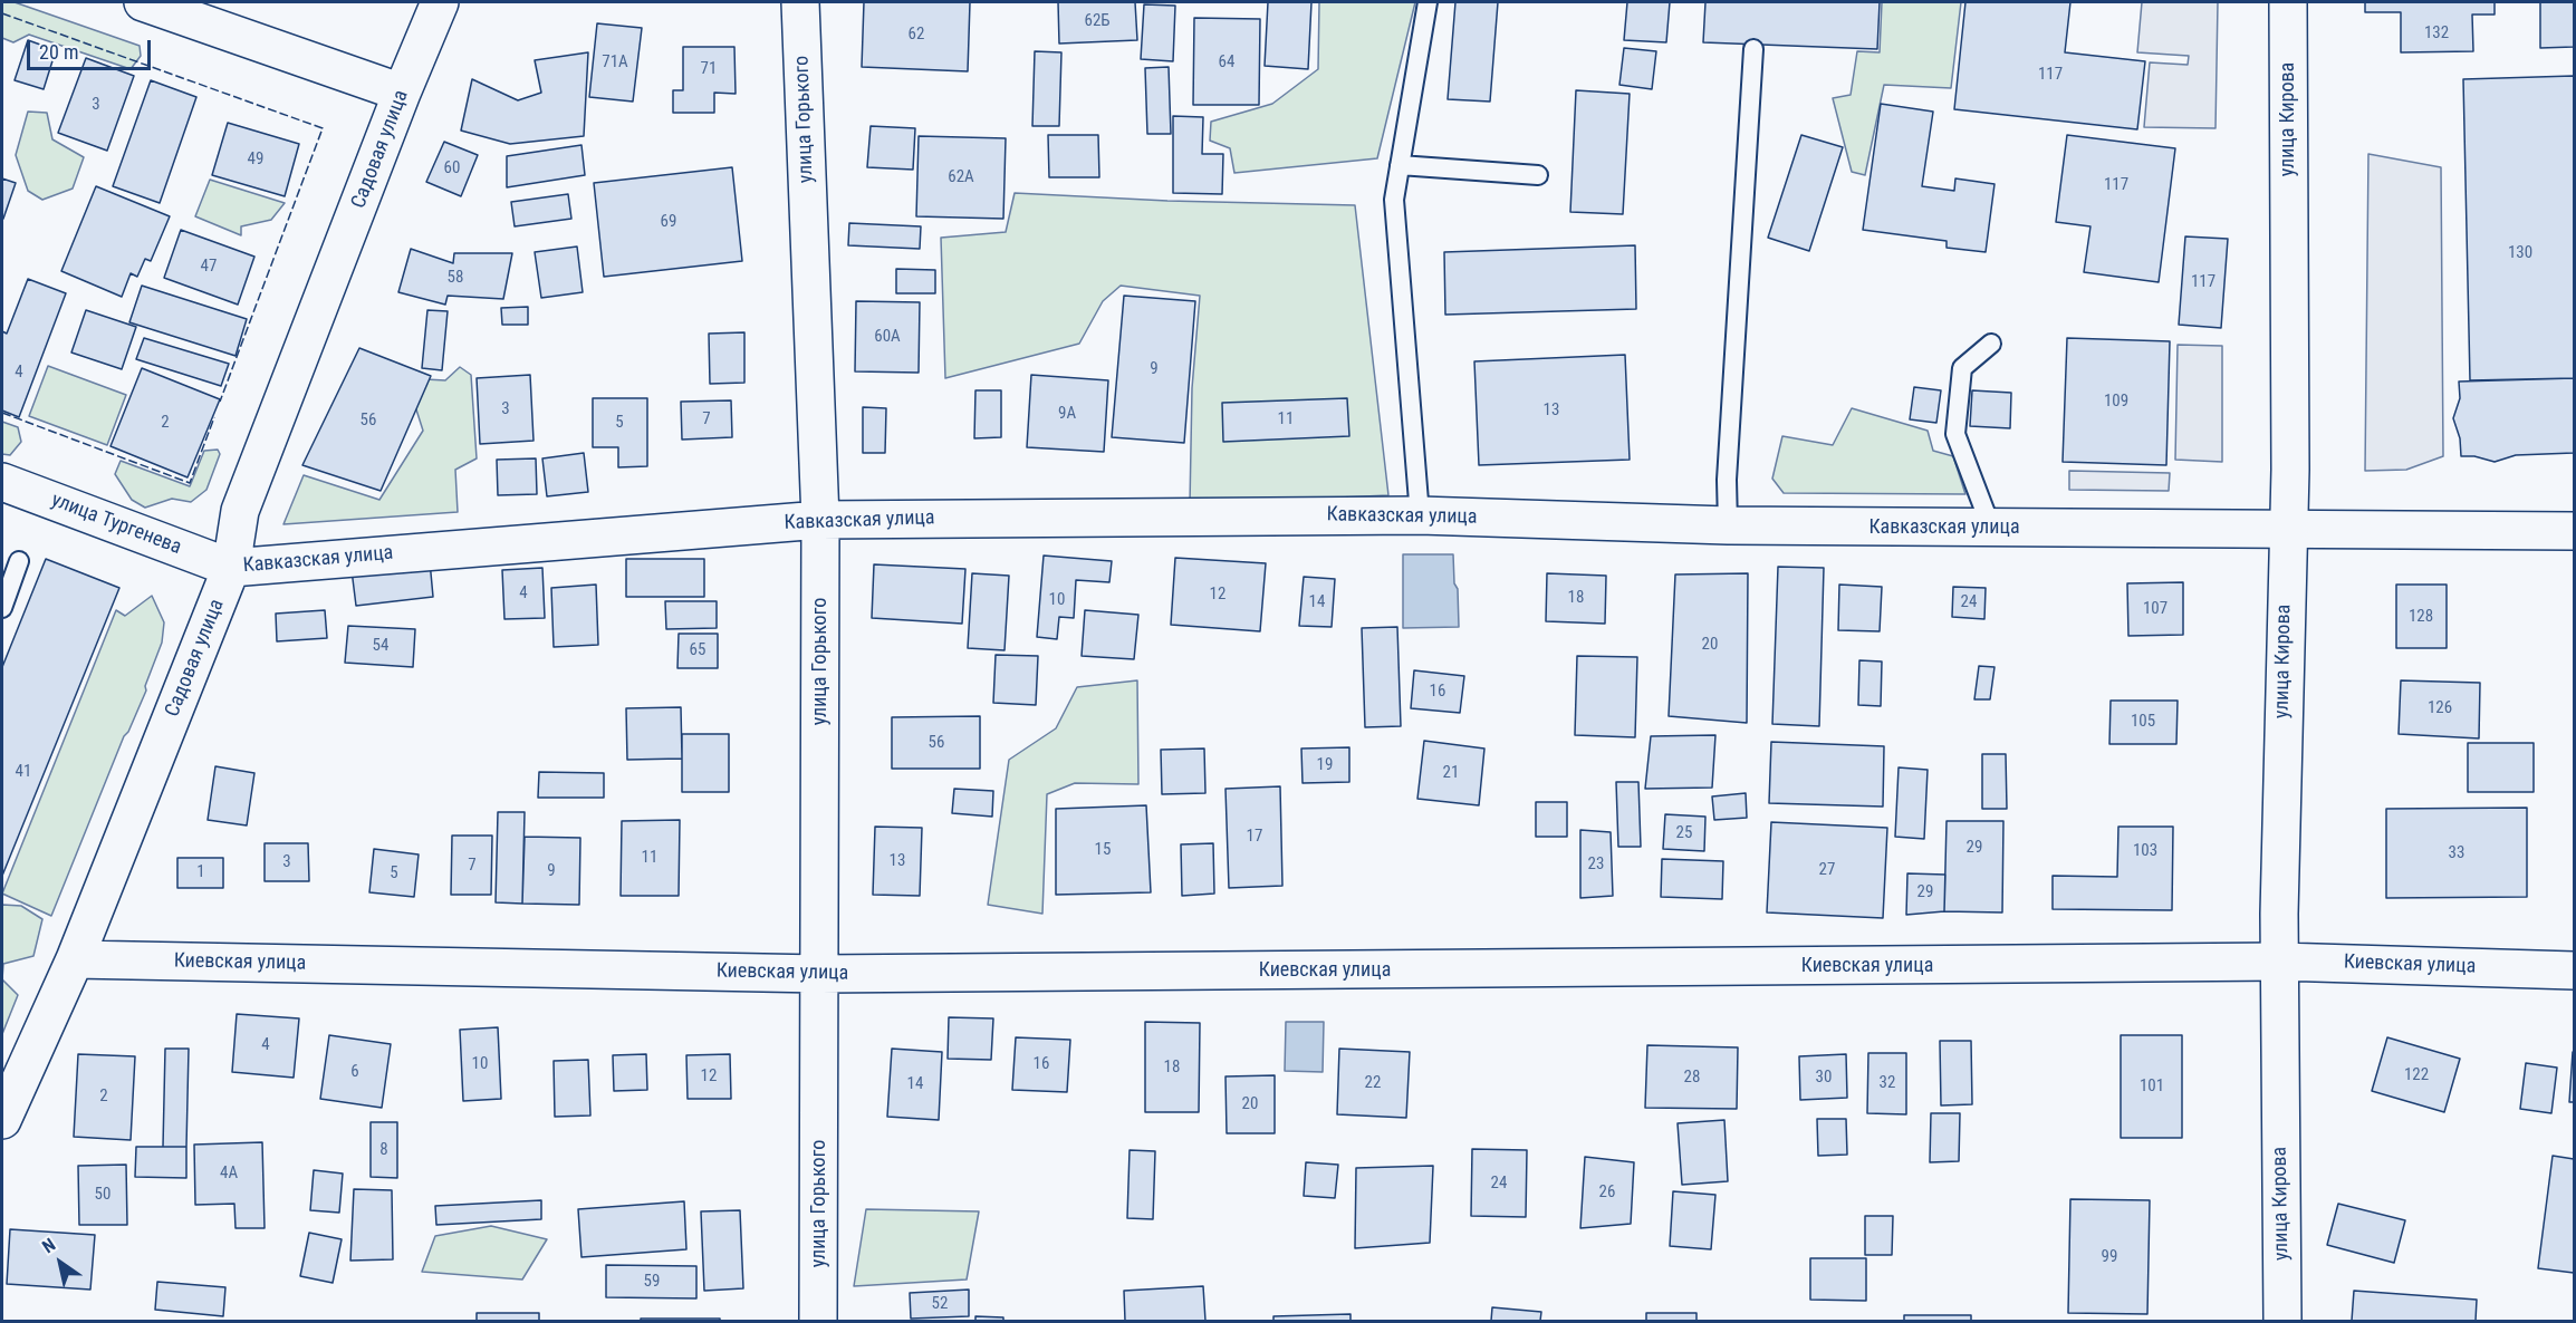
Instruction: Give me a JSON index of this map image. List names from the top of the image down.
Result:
{
  "streets": {
    "street": [
      "улица Горького",
      "улица Кирова",
      "Садовая улица",
      "Кавказская улица",
      "улица Тургенева",
      "Киевская улица"
    ]
  },
  "crossings": [
    ["улица Горького", "Кавказская улица"],
    ["улица Горького", "Киевская улица"],
    ["улица Кирова", "Кавказская улица"],
    ["улица Кирова", "Киевская улица"],
    ["Садовая улица", "Кавказская улица"],
    ["Садовая улица", "улица Тургенева"],
    ["Садовая улица", "Киевская улица"],
    ["Кавказская улица", "улица Тургенева"]
  ],
  "house_numbers": [
    "62Б",
    "132",
    "62",
    "71А",
    "64",
    "71",
    "117",
    "3",
    "49",
    "60",
    "62А",
    "117",
    "69",
    "130",
    "47",
    "58",
    "117",
    "60А",
    "9",
    "4",
    "109",
    "3",
    "13",
    "9А",
    "7",
    "11",
    "56",
    "2",
    "5",
    "4",
    "12",
    "18",
    "10",
    "14",
    "24",
    "107",
    "128",
    "20",
    "54",
    "65",
    "16",
    "126",
    "105",
    "56",
    "19",
    "41",
    "21",
    "25",
    "17",
    "29",
    "15",
    "103",
    "33",
    "11",
    "13",
    "3",
    "23",
    "7",
    "27",
    "9",
    "1",
    "5",
    "29",
    "4",
    "10",
    "16",
    "18",
    "6",
    "122",
    "12",
    "28",
    "30",
    "22",
    "32",
    "14",
    "101",
    "2",
    "20",
    "8",
    "4А",
    "24",
    "26",
    "50",
    "99",
    "59",
    "52"
  ],
  "scale_bar": "20 m",
  "north": "top left"
}
